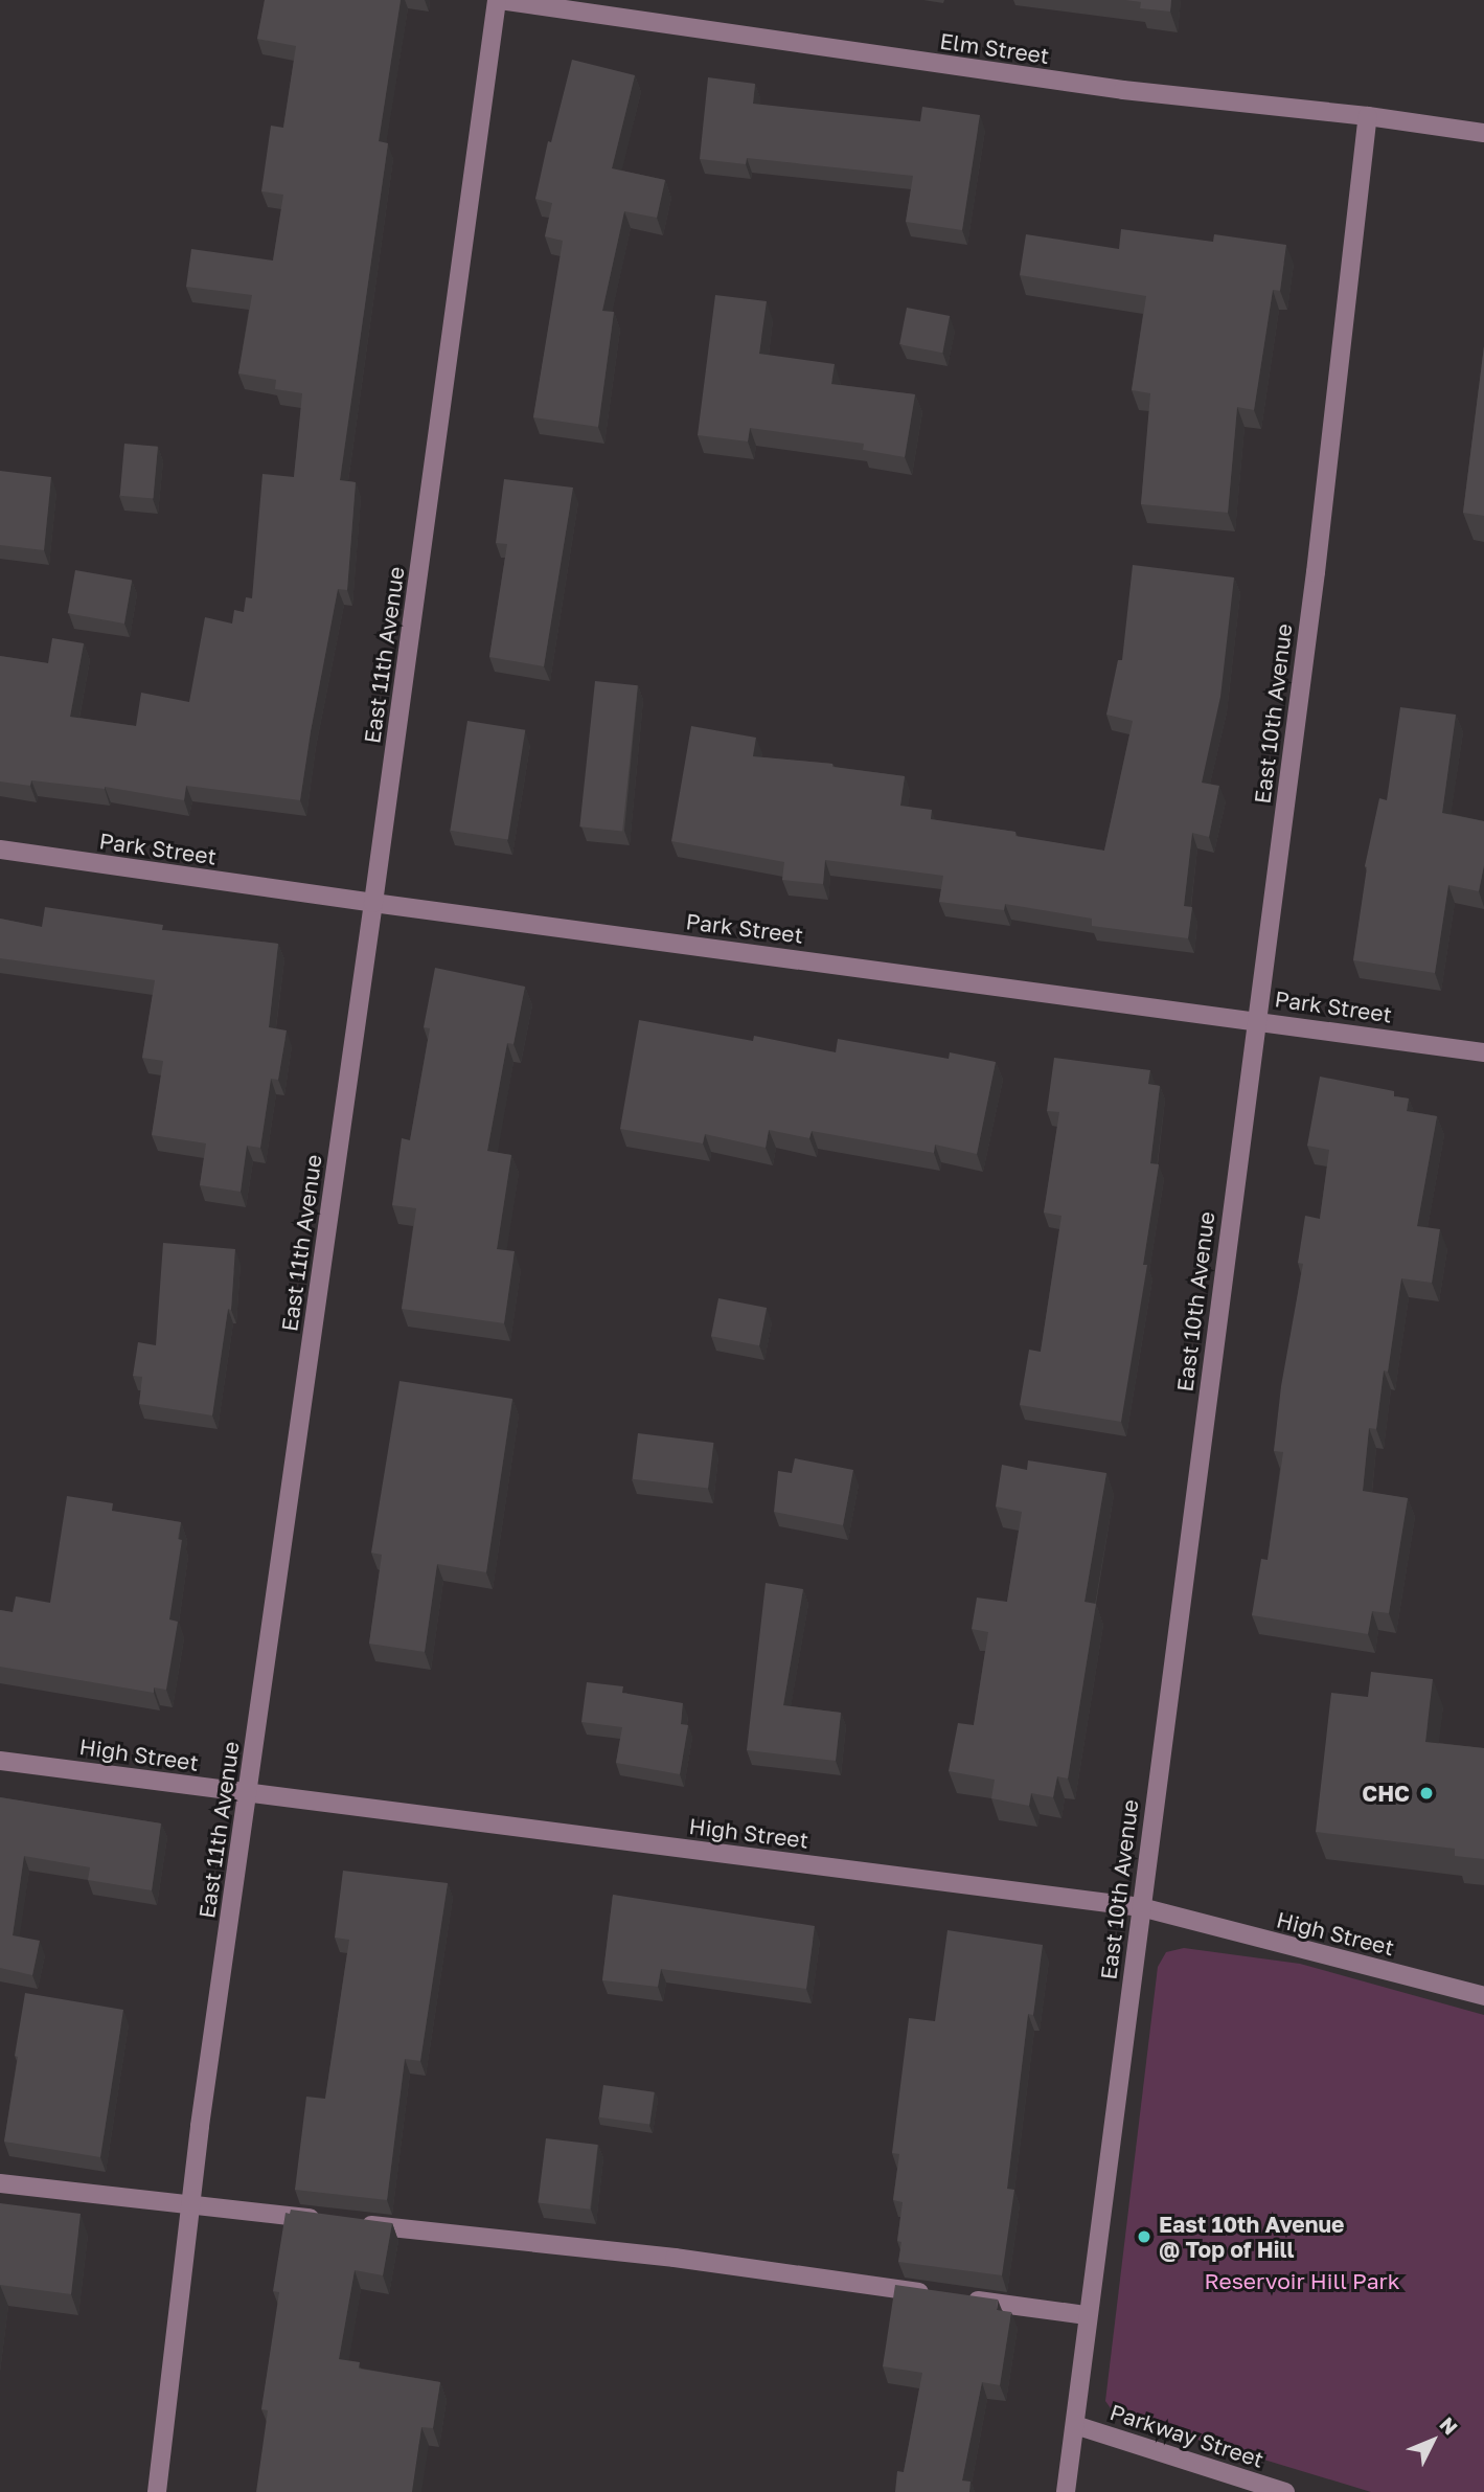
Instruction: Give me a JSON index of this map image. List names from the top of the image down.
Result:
{
  "streets": {
    "street": [
      "Elm Street",
      "East 11th Avenue",
      "East 10th Avenue",
      "Park Street",
      "High Street",
      "Parkway Street"
    ]
  },
  "crossings": [
    ["Elm Street", "East 11th Avenue"],
    ["Elm Street", "East 10th Avenue"],
    ["East 11th Avenue", "Park Street"],
    ["East 11th Avenue", "High Street"],
    ["East 10th Avenue", "Park Street"],
    ["East 10th Avenue", "High Street"],
    ["East 10th Avenue", "Parkway Street"]
  ],
  "parks": ["Reservoir Hill Park"],
  "places": ["CHC", "East 10th Avenue @ Top of Hill"],
  "north": "top right"
}
